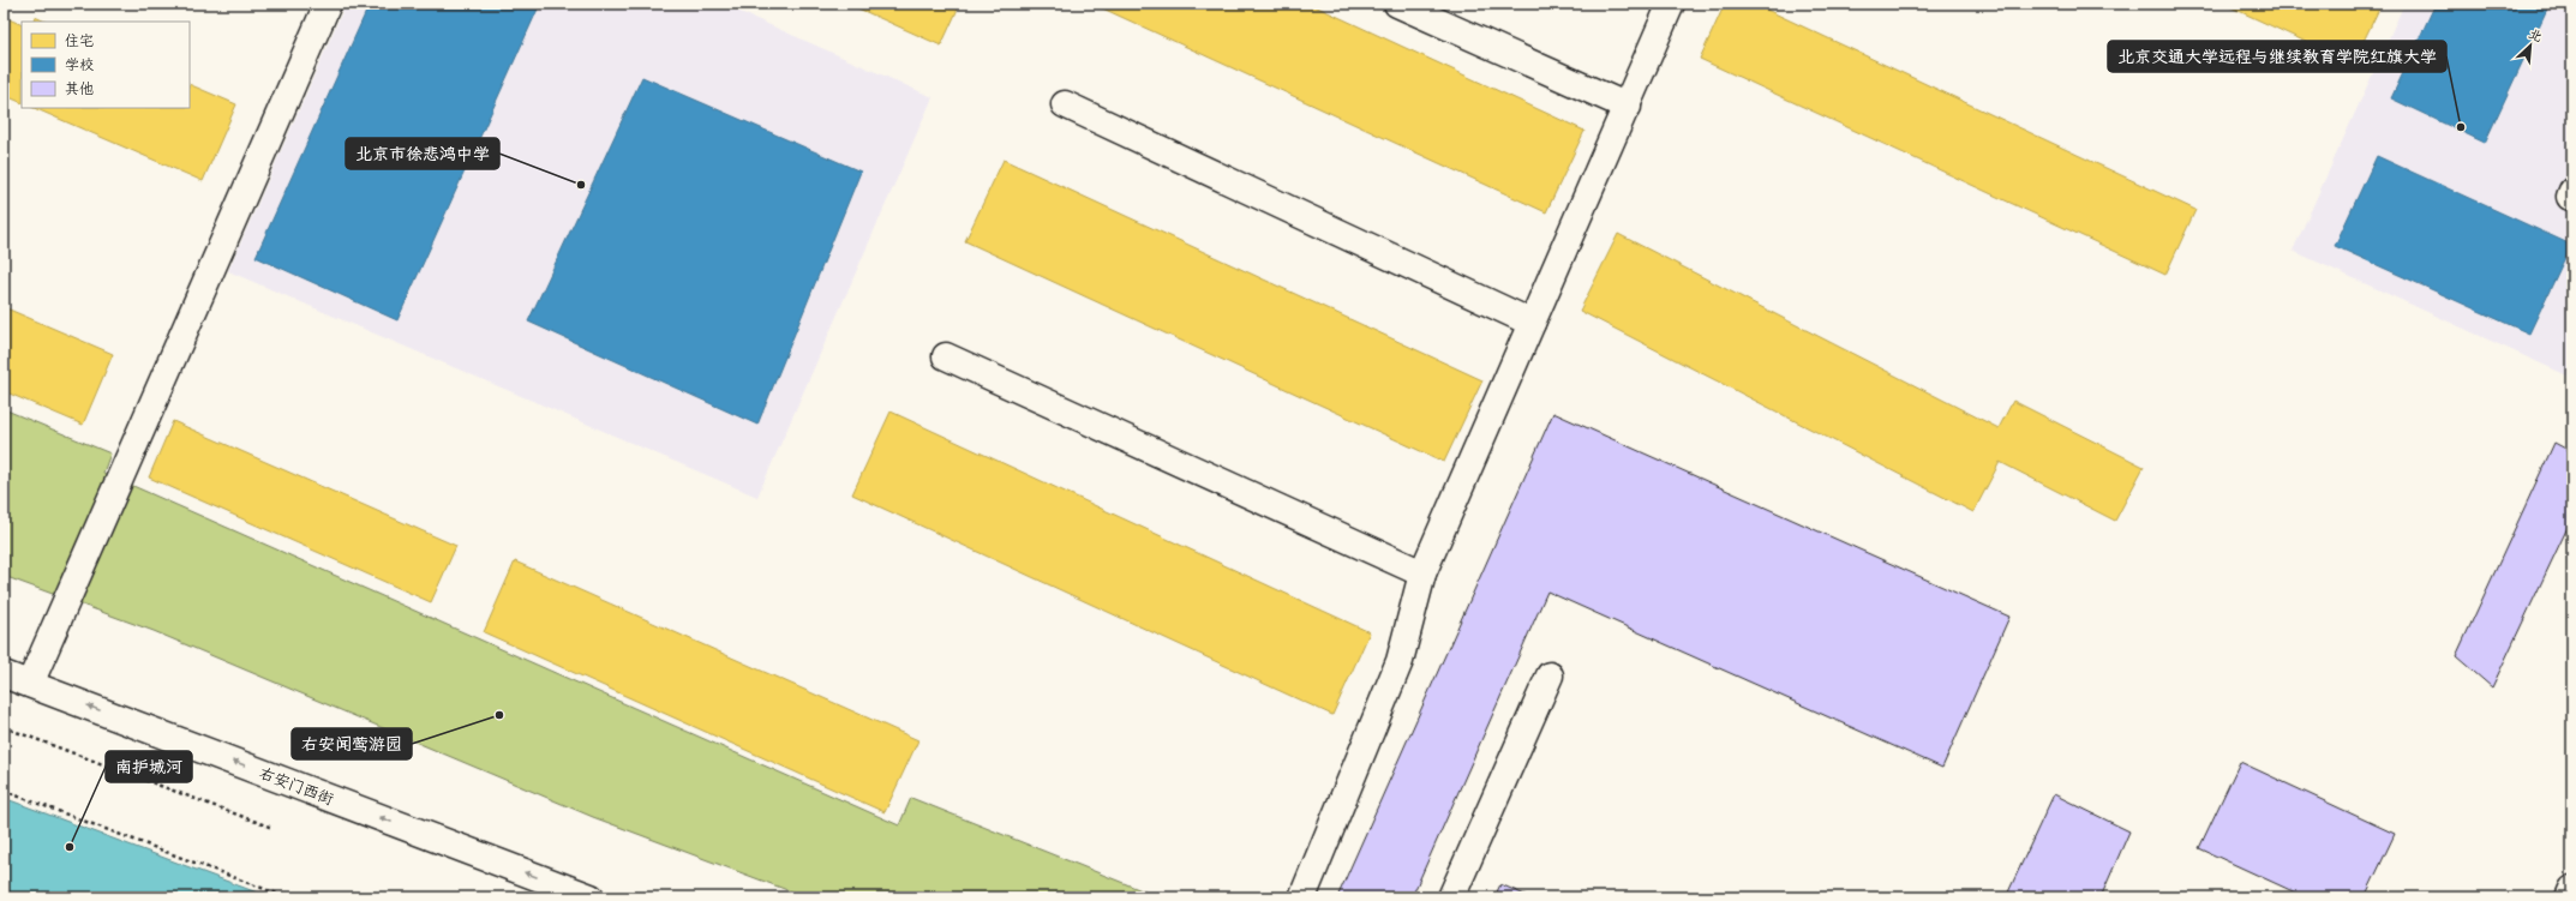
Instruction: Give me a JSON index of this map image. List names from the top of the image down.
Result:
{
  "streets": {
    "street": ["右安门西街"]
  },
  "one_way": ["右安门西街"],
  "places": [
    "北京交通大学远程与继续教育学院红旗大学",
    "北京市徐悲鸿中学",
    "右安闻莺游园",
    "南护城河"
  ],
  "legend": ["住宅", "学校", "其他"],
  "north": "top right"
}
